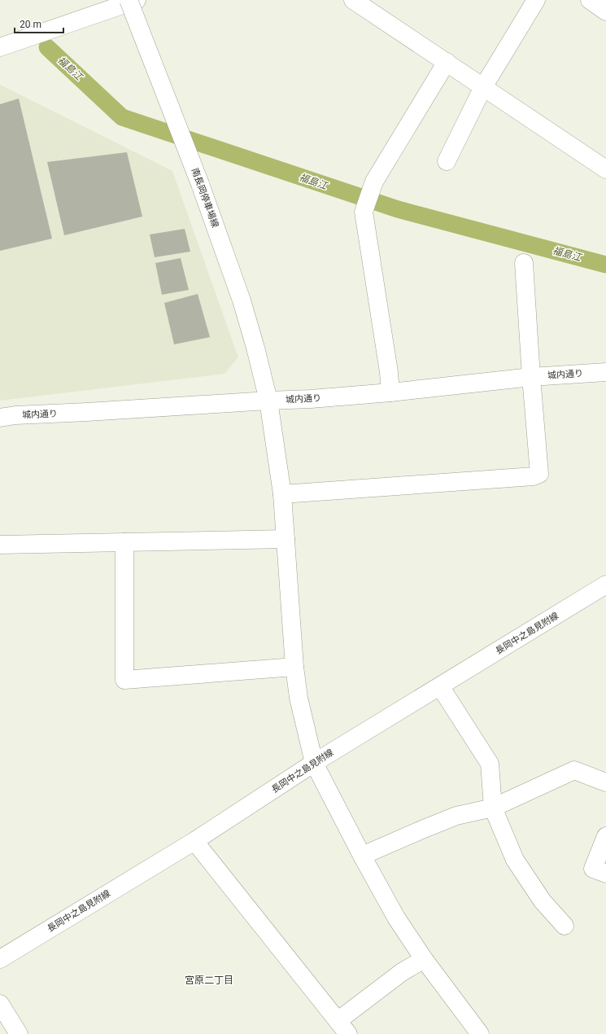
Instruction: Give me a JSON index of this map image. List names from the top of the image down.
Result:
{
  "streets": {
    "street": ["南長岡停車場線", "城内通り", "長岡中之島見附線"]
  },
  "crossings": [
    ["南長岡停車場線", "城内通り"],
    ["南長岡停車場線", "長岡中之島見附線"]
  ],
  "districts": ["宮原二丁目"],
  "water": ["福島江"],
  "scale_bar": "20 m"
}
